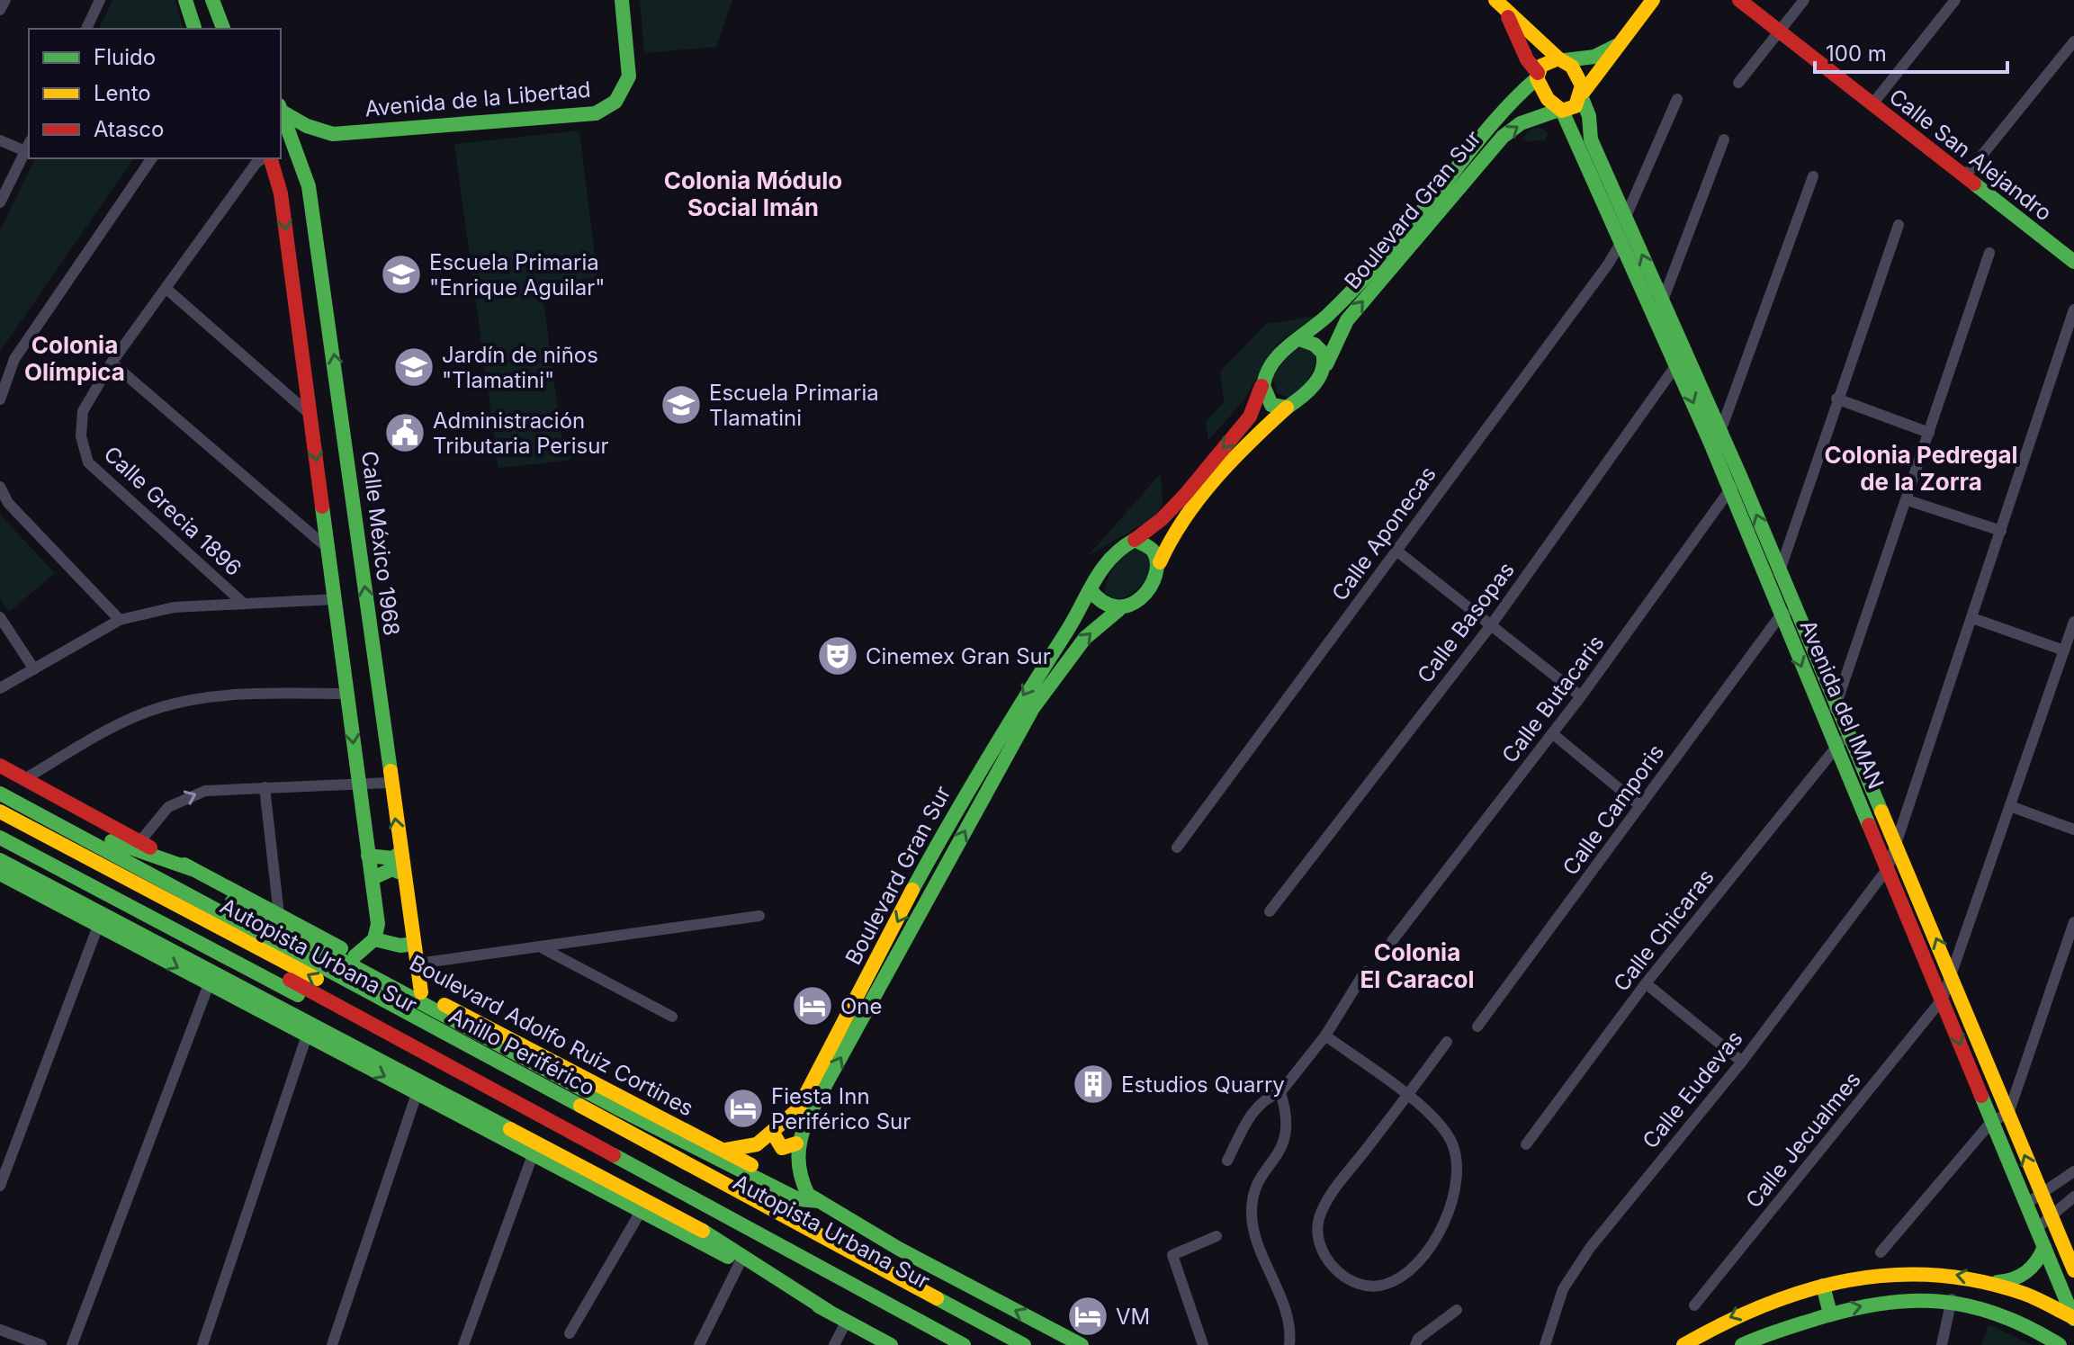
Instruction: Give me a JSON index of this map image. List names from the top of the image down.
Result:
{
  "streets": {
    "main road": [
      "Avenida de la Libertad",
      "Calle San Alejandro",
      "Boulevard Gran Sur",
      "Calle México 1968",
      "Avenida del IMAN",
      "Autopista Urbana Sur",
      "Boulevard Adolfo Ruiz Cortines",
      "Anillo Periférico"
    ],
    "street": [
      "Calle Grecia 1896",
      "Calle Aponecas",
      "Calle Basopas",
      "Calle Butacaris",
      "Calle Camporis",
      "Calle Chicaras",
      "Calle Eudevas",
      "Calle Jecualmes"
    ]
  },
  "crossings": [
    ["Avenida de la Libertad", "Calle México 1968"],
    ["Boulevard Gran Sur", "Avenida del IMAN"],
    ["Boulevard Gran Sur", "Boulevard Adolfo Ruiz Cortines"],
    ["Calle Aponecas", "Avenida del IMAN"],
    ["Calle México 1968", "Boulevard Adolfo Ruiz Cortines"],
    ["Calle Basopas", "Avenida del IMAN"],
    ["Calle Butacaris", "Avenida del IMAN"],
    ["Avenida del IMAN", "Calle Camporis"],
    ["Avenida del IMAN", "Calle Chicaras"],
    ["Avenida del IMAN", "Calle Eudevas"],
    ["Avenida del IMAN", "Calle Jecualmes"]
  ],
  "districts": [
    "Colonia Módulo Social Imán",
    "Colonia Olímpica",
    "Colonia Pedregal de la Zorra",
    "Colonia El Caracol"
  ],
  "places": {
    "school or university": ["Escuela Primaria \"Enrique Aguilar\"", "Jardín de niños \"Tlamatini\"", "Escuela Primaria Tlamatini"],
    "public building": ["Administración Tributaria Perisur"],
    "theatre": ["Cinemex Gran Sur"],
    "hotel": ["One", "Fiesta Inn Periférico Sur", "VM"],
    "building": ["Estudios Quarry"]
  },
  "legend": ["Fluido", "Lento", "Atasco"],
  "scale_bar": "100 m"
}
